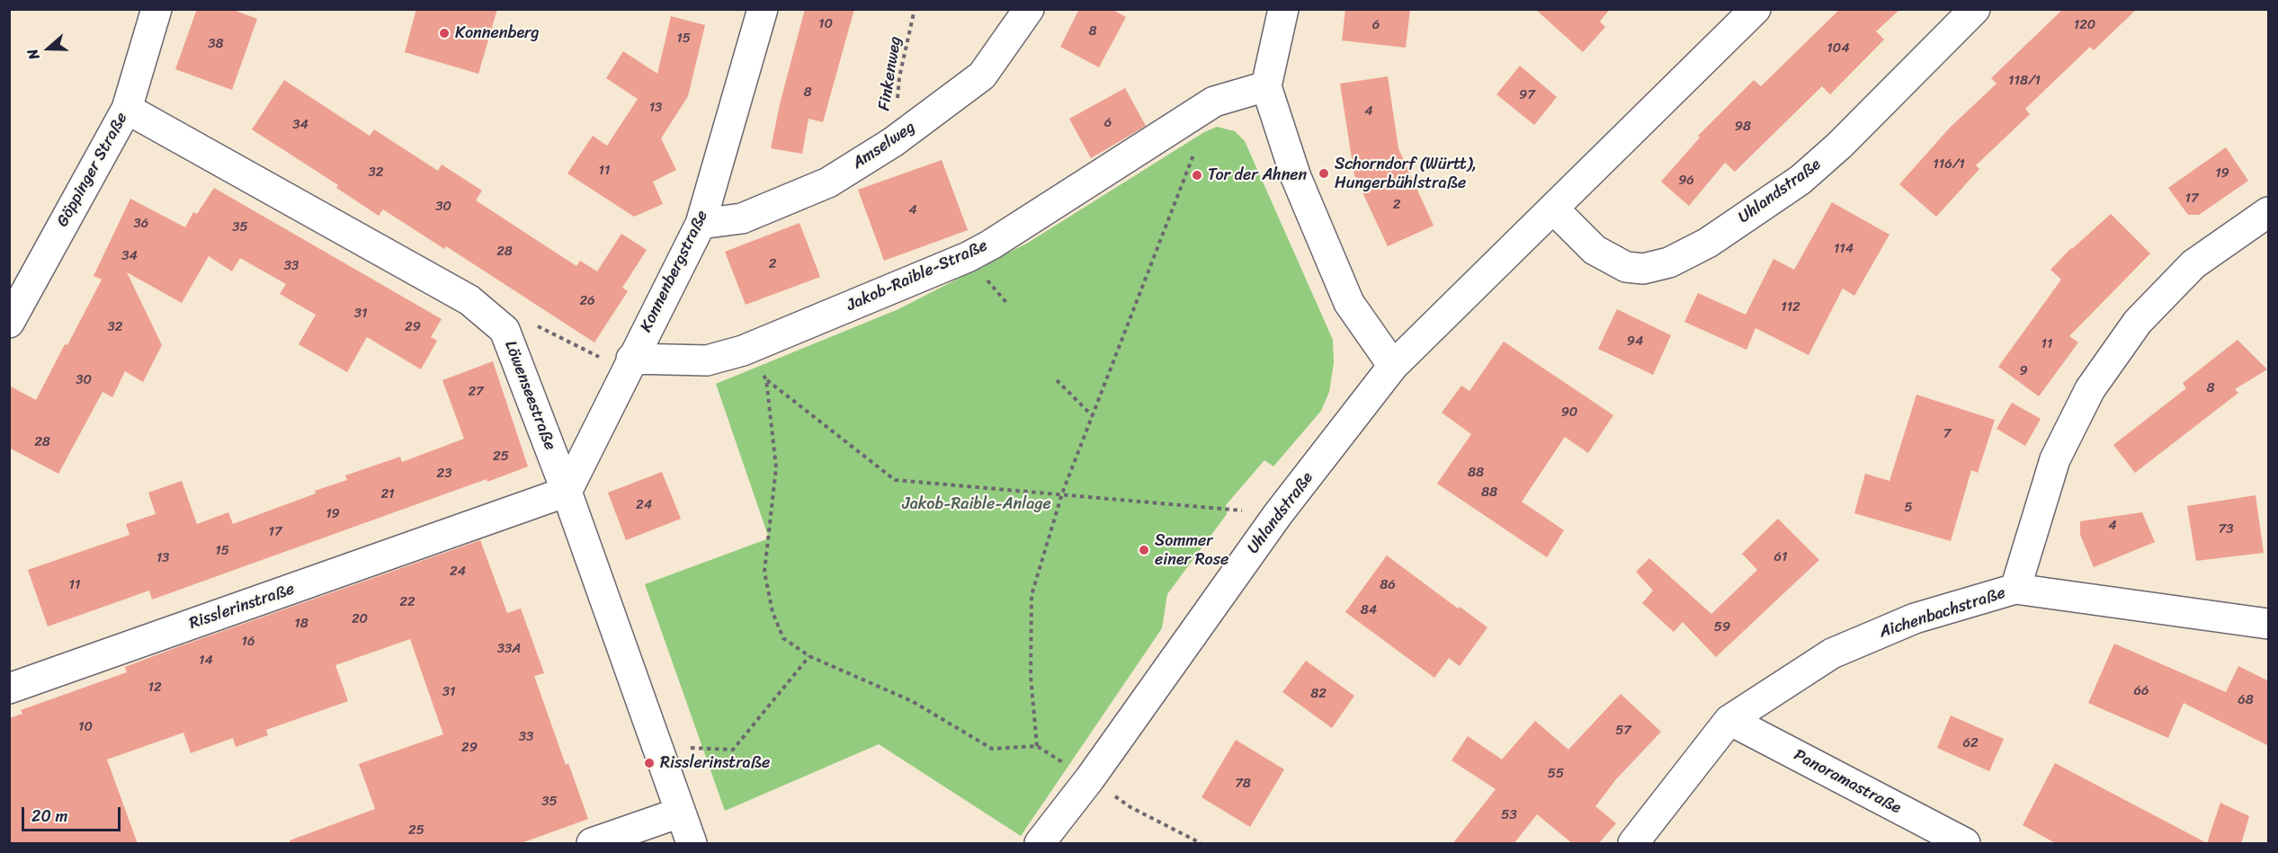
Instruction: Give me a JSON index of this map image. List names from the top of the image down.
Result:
{
  "streets": {
    "street": [
      "Amselweg",
      "Göppinger Straße",
      "Uhlandstraße",
      "Konnenbergstraße",
      "Jakob-Raible-Straße",
      "Löwenseestraße",
      "Risslerinstraße",
      "Aichenbachstraße",
      "Panoramastraße"
    ],
    "path": ["Finkenweg"]
  },
  "crossings": [
    ["Finkenweg", "Amselweg"],
    ["Amselweg", "Konnenbergstraße"],
    ["Göppinger Straße", "Löwenseestraße"],
    ["Konnenbergstraße", "Jakob-Raible-Straße"],
    ["Konnenbergstraße", "Löwenseestraße"],
    ["Konnenbergstraße", "Risslerinstraße"],
    ["Löwenseestraße", "Risslerinstraße"],
    ["Aichenbachstraße", "Panoramastraße"]
  ],
  "parks": ["Jakob-Raible-Anlage"],
  "places": [
    "Konnenberg",
    "Schorndorf (Württ), Hungerbühlstraße",
    "Tor der Ahnen",
    "Sommer einer Rose",
    "Risslerinstraße"
  ],
  "house_numbers": [
    "10",
    "6",
    "120",
    "8",
    "15",
    "38",
    "104",
    "118/1",
    "8",
    "97",
    "13",
    "4",
    "6",
    "34",
    "98",
    "116/1",
    "11",
    "32",
    "19",
    "96",
    "17",
    "2",
    "30",
    "4",
    "36",
    "35",
    "114",
    "28",
    "34",
    "2",
    "33",
    "26",
    "112",
    "31",
    "32",
    "29",
    "94",
    "11",
    "9",
    "30",
    "8",
    "27",
    "90",
    "7",
    "28",
    "25",
    "88",
    "23",
    "88",
    "21",
    "24",
    "5",
    "19",
    "4",
    "73",
    "17",
    "15",
    "61",
    "13",
    "24",
    "11",
    "86",
    "22",
    "84",
    "20",
    "18",
    "59",
    "16",
    "33A",
    "14",
    "12",
    "66",
    "31",
    "82",
    "68",
    "10",
    "57",
    "33",
    "62",
    "29",
    "55",
    "78",
    "35",
    "53",
    "25"
  ],
  "scale_bar": "20 m",
  "north": "left"
}
